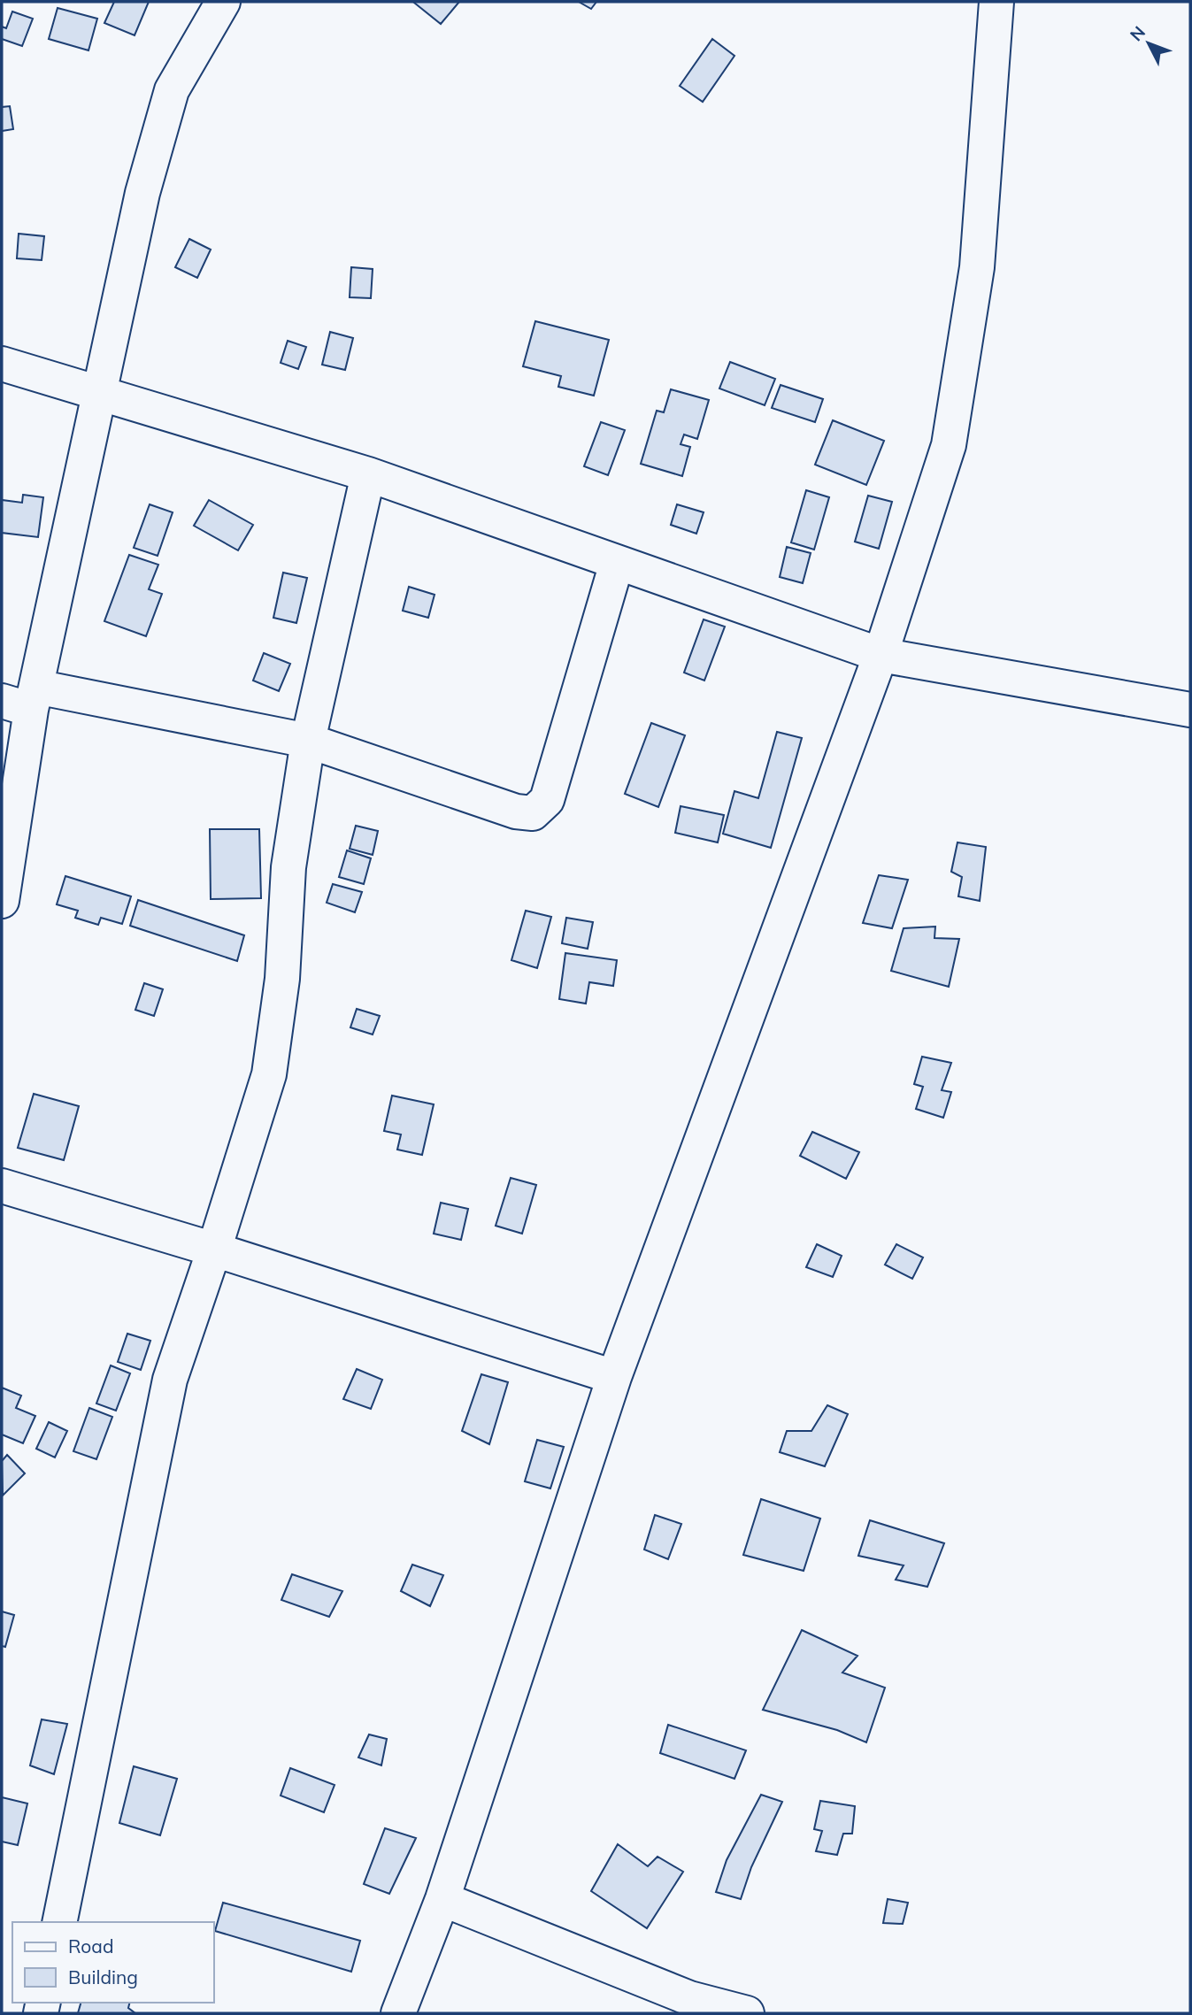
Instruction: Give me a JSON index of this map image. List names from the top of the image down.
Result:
{
  "legend": ["Road", "Building"],
  "north": "top left"
}
